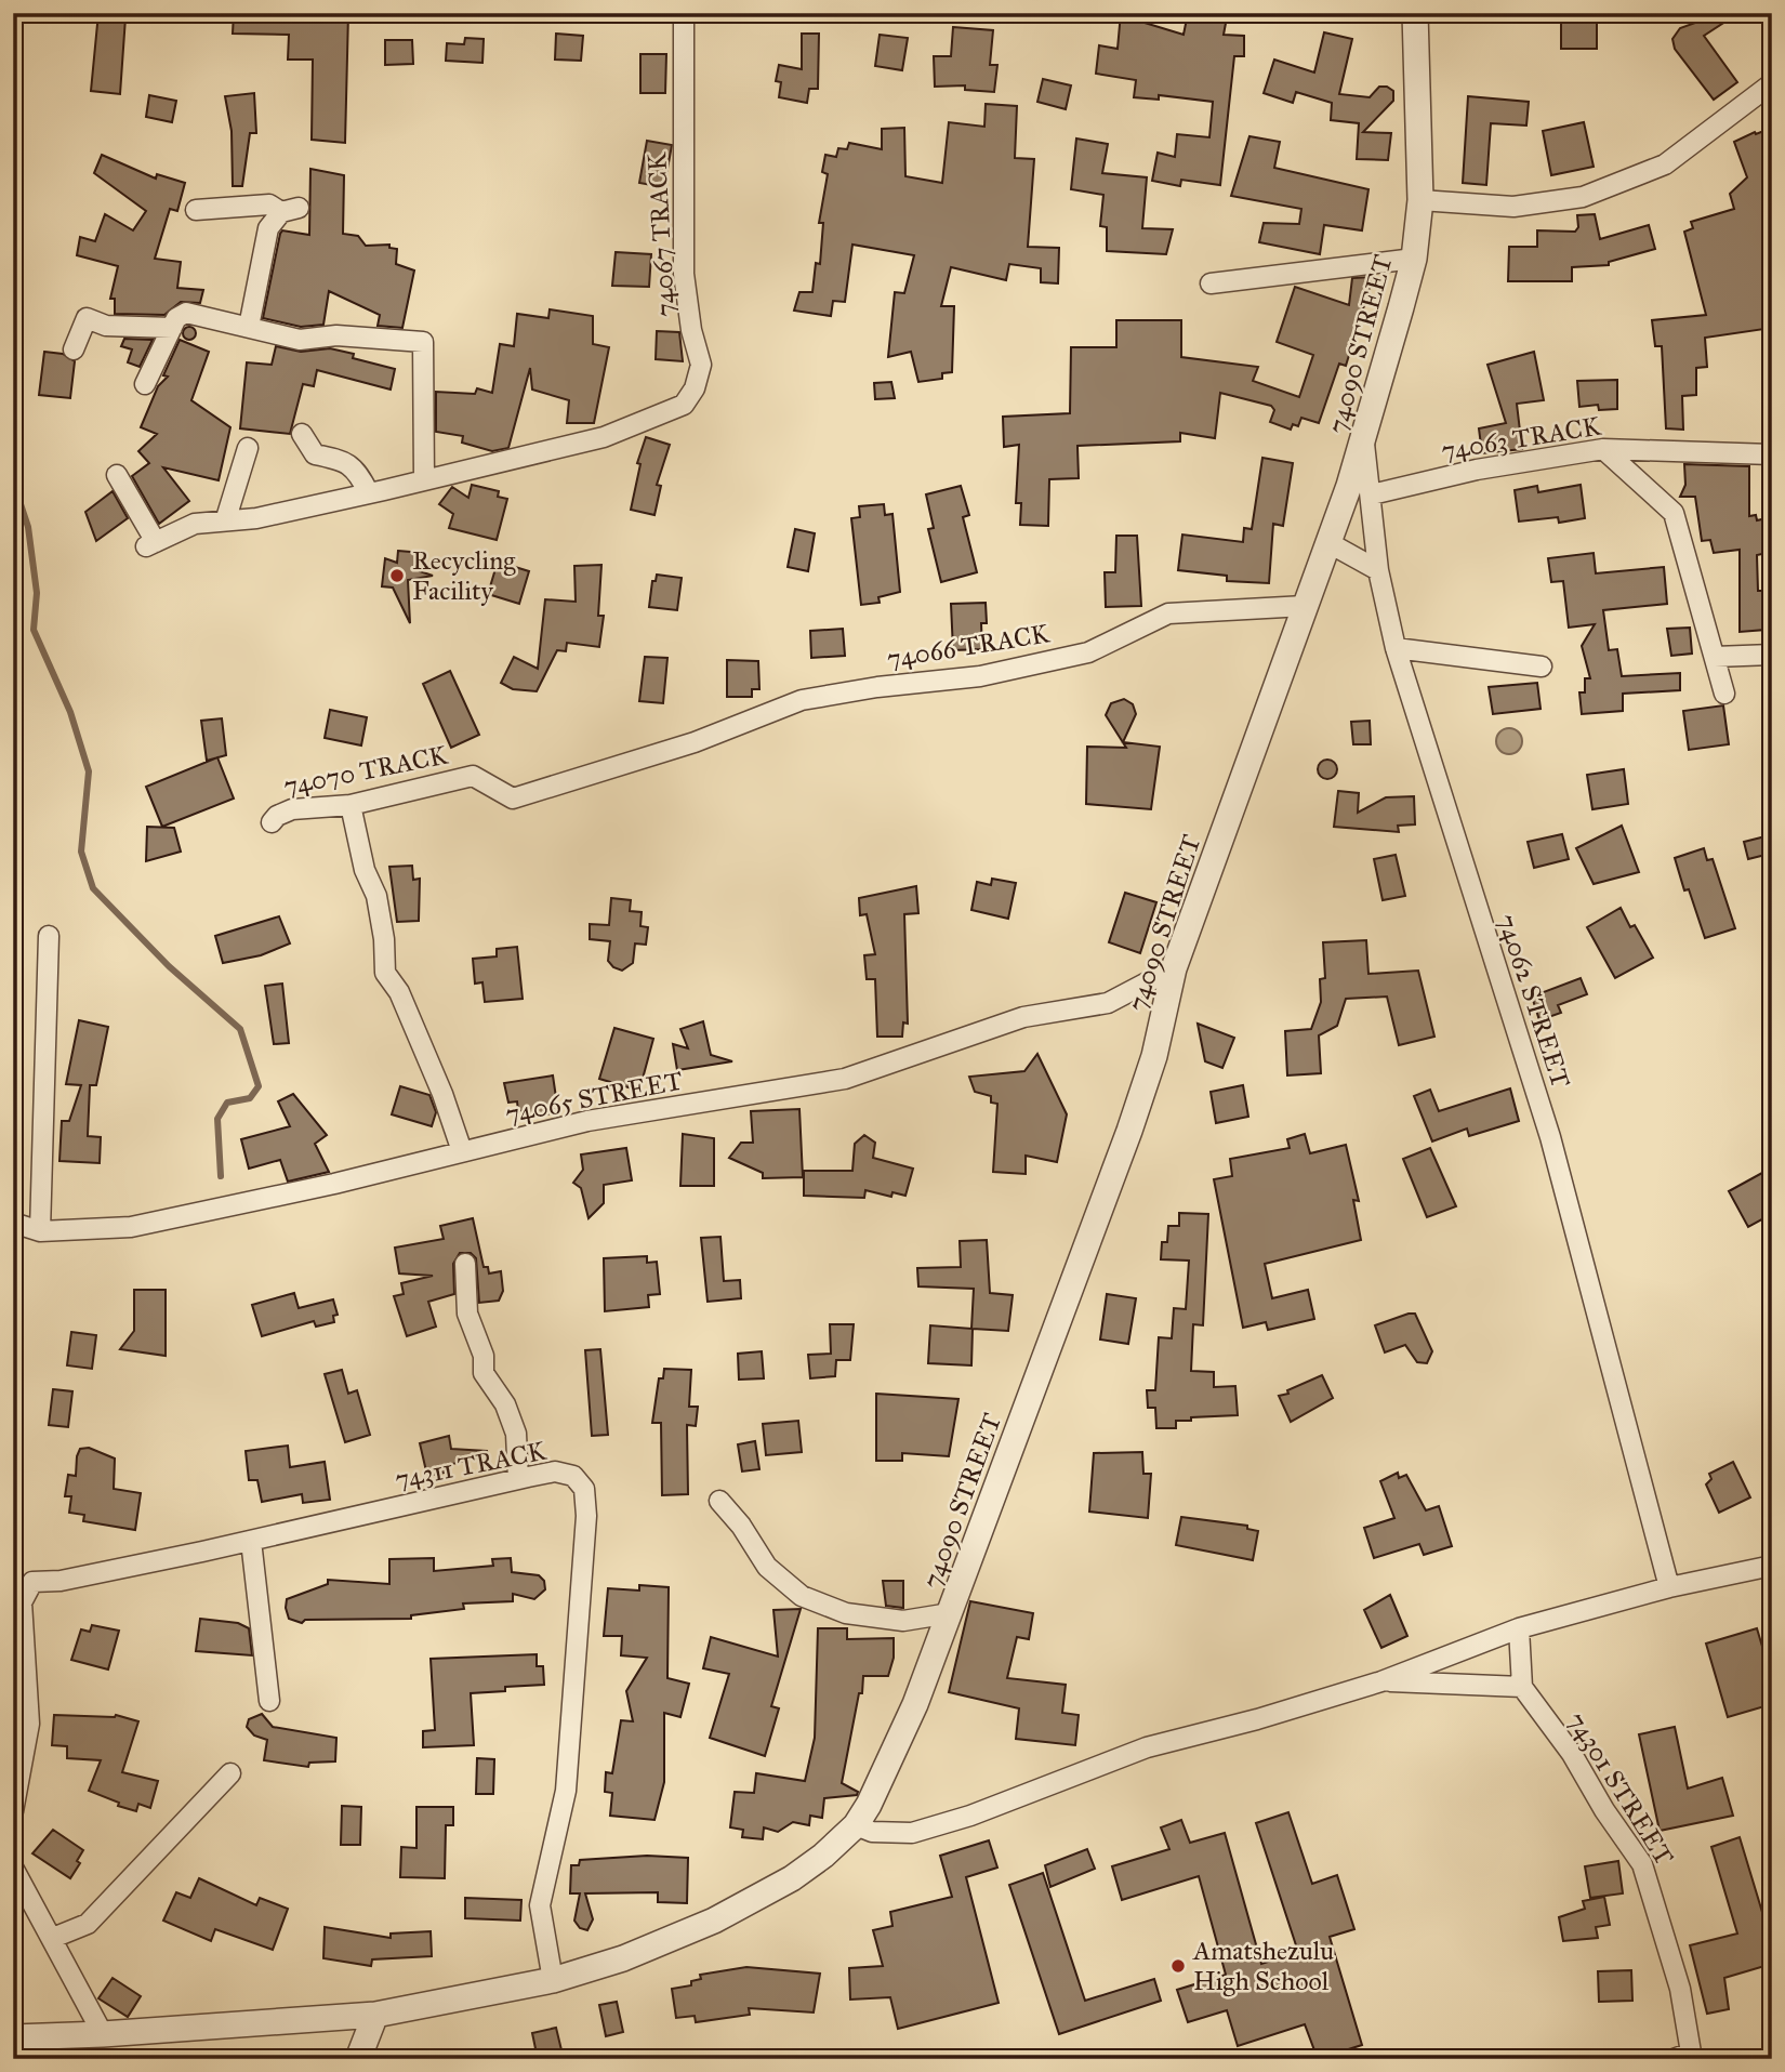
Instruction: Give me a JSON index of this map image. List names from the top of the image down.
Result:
{
  "streets": {
    "street": [
      "74067 TRACK",
      "74090 STREET",
      "74063 TRACK",
      "74066 TRACK",
      "74070 TRACK",
      "74062 STREET",
      "74065 STREET",
      "74311 TRACK",
      "74301 STREET"
    ]
  },
  "crossings": [
    ["74090 STREET", "74066 TRACK"],
    ["74090 STREET", "74062 STREET"],
    ["74090 STREET", "74065 STREET"],
    ["74063 TRACK", "74062 STREET"],
    ["74066 TRACK", "74070 TRACK"]
  ],
  "places": ["Recycling Facility", "Amatshezulu High School"]
}
